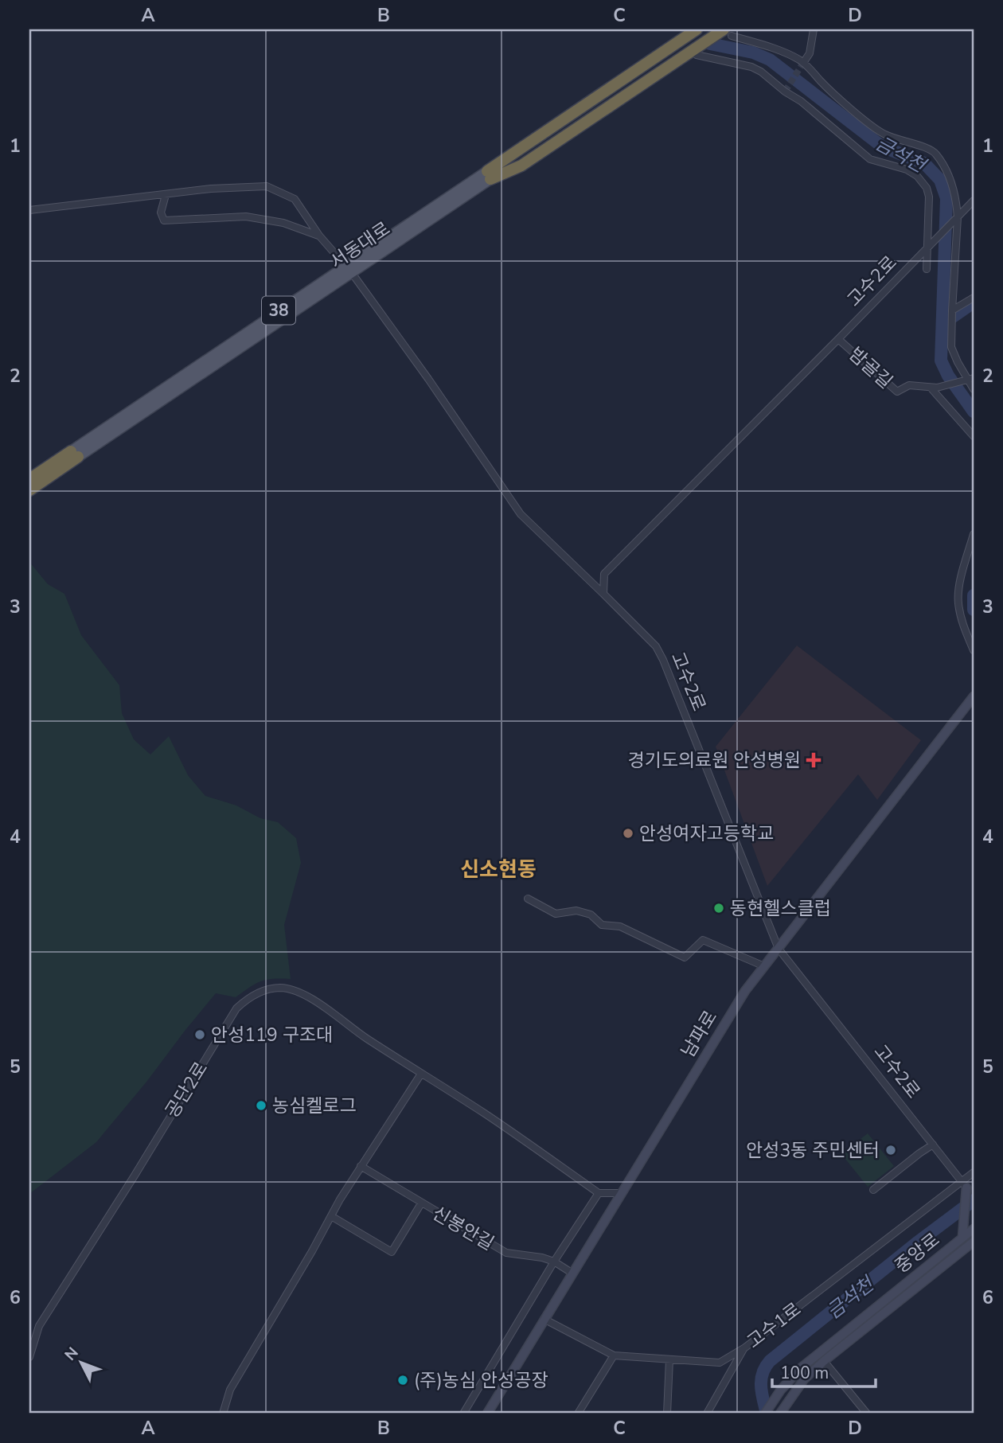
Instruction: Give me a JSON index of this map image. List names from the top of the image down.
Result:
{
  "streets": {
    "highway": ["서동대로", "38"],
    "street": [
      "고수2로",
      "밤골길",
      "남파로",
      "공단2로",
      "신봉안길",
      "중앙로",
      "고수1로"
    ]
  },
  "crossings": [
    ["고수2로", "밤골길"],
    ["고수2로", "남파로"],
    ["고수2로", "고수1로"],
    ["남파로", "신봉안길"],
    ["남파로", "고수1로"]
  ],
  "districts": ["신소현동"],
  "water": ["금석천"],
  "places": {
    "health": ["경기도의료원 안성병원"],
    "other": [
      "안성여자고등학교",
      "동현헬스클럽",
      "안성119 구조대",
      "농심켈로그",
      "안성3동 주민센터",
      "(주)농심 안성공장"
    ]
  },
  "scale_bar": "100 m",
  "north": "top left",
  "grid": {
    "columns": [
      "A",
      "B",
      "C",
      "D"
    ],
    "rows": [
      "1",
      "2",
      "3",
      "4",
      "5",
      "6"
    ]
  }
}
